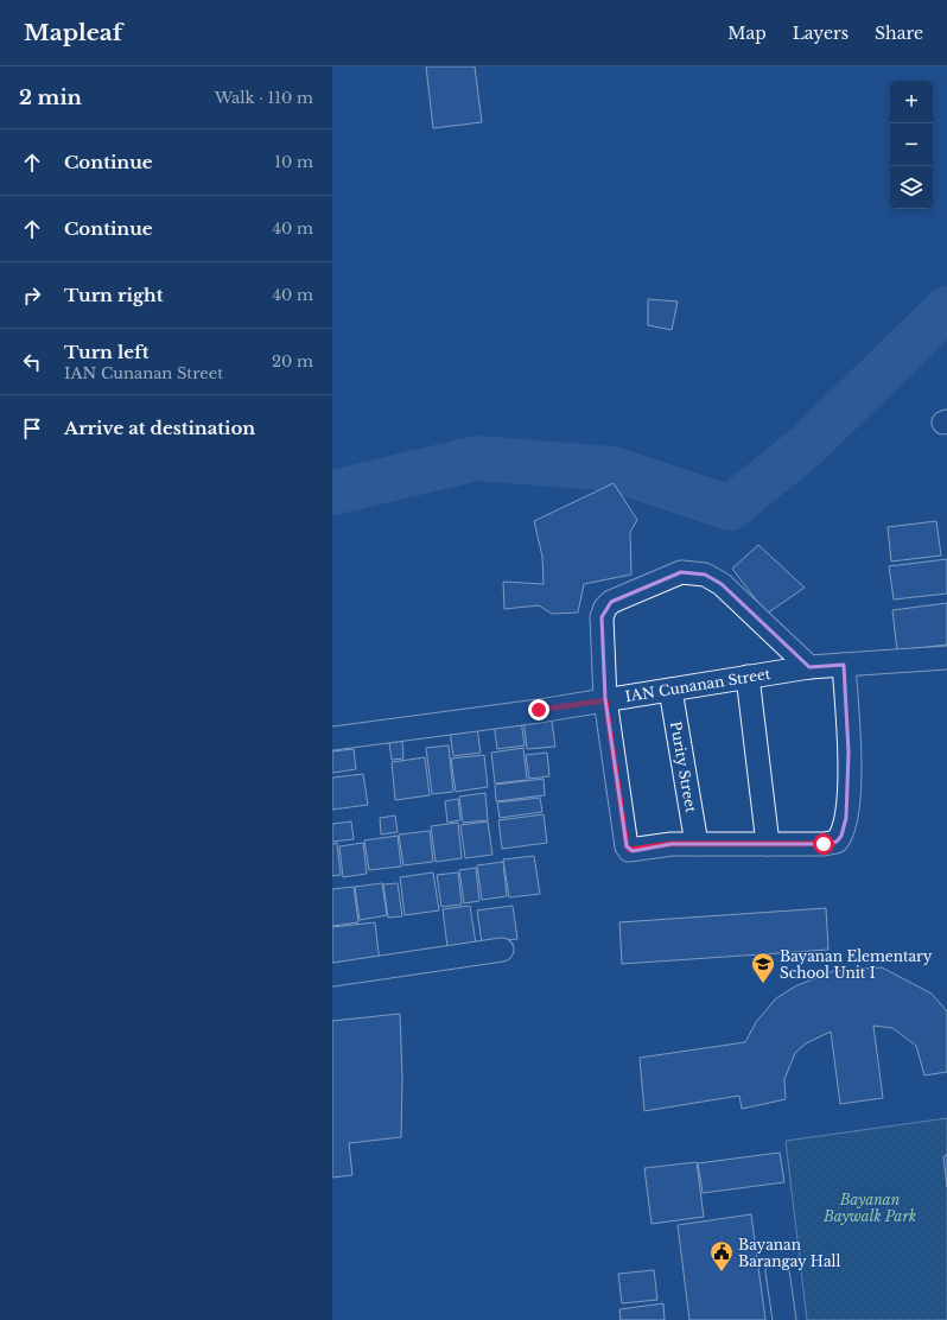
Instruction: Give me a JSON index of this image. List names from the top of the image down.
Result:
{
  "streets": {
    "street": ["IAN Cunanan Street", "Purity Street"]
  },
  "crossings": [
    ["IAN Cunanan Street", "Purity Street"]
  ],
  "parks": ["Bayanan Baywalk Park"],
  "places": {
    "school or university": ["Bayanan Elementary School Unit I"],
    "public building": ["Bayanan Barangay Hall"]
  },
  "page": {
    "header": "Mapleaf",
    "nav": ["Map", "Layers", "Share"],
    "heading": ["2 min", "Walk · 110 m"],
    "map_buttons": ["+", "−"],
    "list": [
      ["Continue", "10 m"],
      ["Continue", "40 m"],
      ["Turn right", "40 m"],
      ["Turn left", "IAN Cunanan Street", "20 m"],
      "Arrive at destination"
    ]
  }
}
